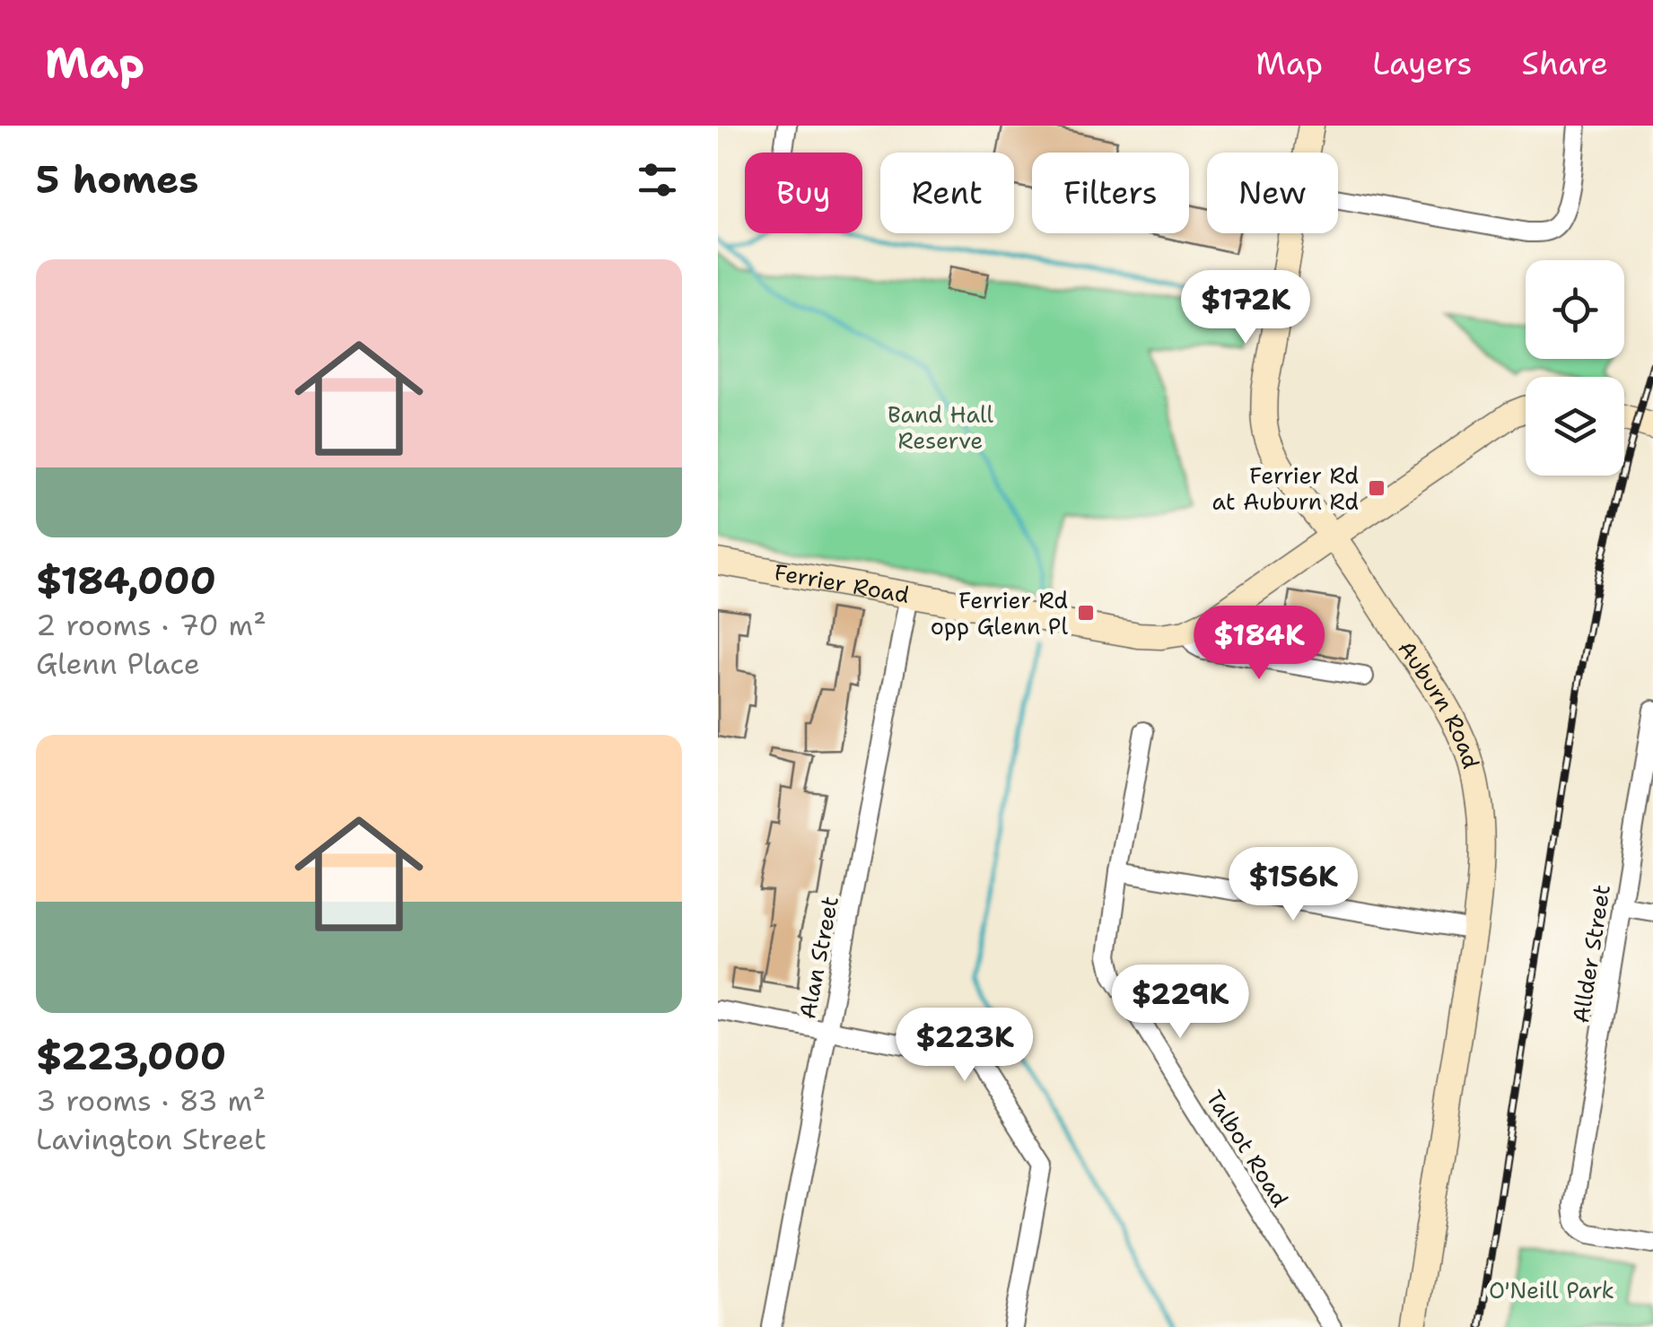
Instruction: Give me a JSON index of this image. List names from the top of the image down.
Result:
{
  "streets": {
    "main road": ["Ferrier Road", "Auburn Road"],
    "street": ["Allder Street", "Alan Street", "Talbot Road"]
  },
  "crossings": [
    ["Ferrier Road", "Auburn Road"],
    ["Ferrier Road", "Alan Street"]
  ],
  "parks": ["Band Hall Reserve", "O'Neill Park"],
  "places": {
    "transit": ["Ferrier Rd at Auburn Rd", "Ferrier Rd opp Glenn Pl"]
  },
  "page": {
    "header": "Map",
    "nav": ["Map", "Layers", "Share"],
    "heading": "5 homes",
    "chip": [
      "Buy",
      "Rent",
      "Filters",
      "New"
    ],
    "list": [
      {
        "name": "$184,000",
        "note": "2 rooms · 70 m² · Glenn Place"
      },
      {
        "name": "$223,000",
        "note": "3 rooms · 83 m² · Lavington Street"
      }
    ],
    "price": [
      "$172K",
      "$184K",
      "$156K",
      "$229K",
      "$223K"
    ]
  }
}
